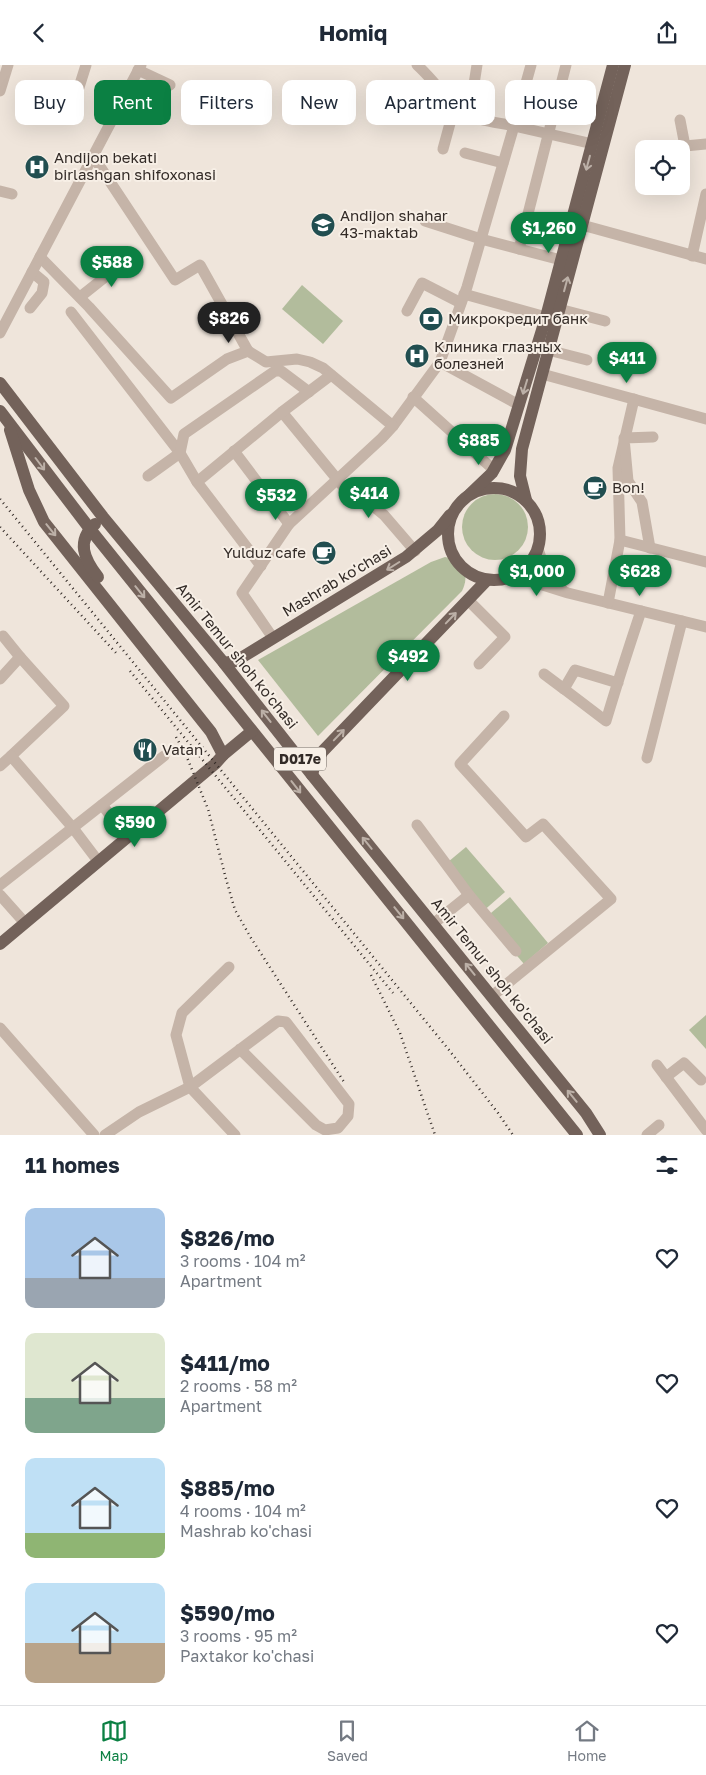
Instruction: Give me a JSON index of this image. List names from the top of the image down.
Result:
{
  "streets": {
    "main road": ["Mashrab ko'chasi", "Amir Temur shoh ko'chasi", "D017e"]
  },
  "crossings": [
    ["Mashrab ko'chasi", "Amir Temur shoh ko'chasi"]
  ],
  "places": {
    "hospital": ["Аndijon bekati birlashgan shifoxonasi", "Клиника глазных болезней"],
    "school or university": ["Andijon shahar 43-maktab"],
    "bank": ["Микрокредит банк"],
    "cafe": ["Bon!", "Yulduz cafe"],
    "restaurant": ["Vatan"]
  },
  "page": {
    "header": "Homiq",
    "chip": [
      "Buy",
      "Rent",
      "Filters",
      "New",
      "Apartment",
      "House"
    ],
    "price": [
      "$1,260",
      "$588",
      "$826",
      "$411",
      "$885",
      "$414",
      "$532",
      "$1,000",
      "$628",
      "$492",
      "$590"
    ],
    "heading": "11 homes",
    "list": [
      {
        "name": "$826/mo",
        "note": "3 rooms · 104 m² · Apartment"
      },
      {
        "name": "$411/mo",
        "note": "2 rooms · 58 m² · Apartment"
      },
      {
        "name": "$885/mo",
        "note": "4 rooms · 104 m² · Mashrab ko'chasi"
      },
      {
        "name": "$590/mo",
        "note": "3 rooms · 95 m² · Paxtakor ko'chasi"
      }
    ],
    "tabs": ["Map", "Saved", "Home"]
  }
}
